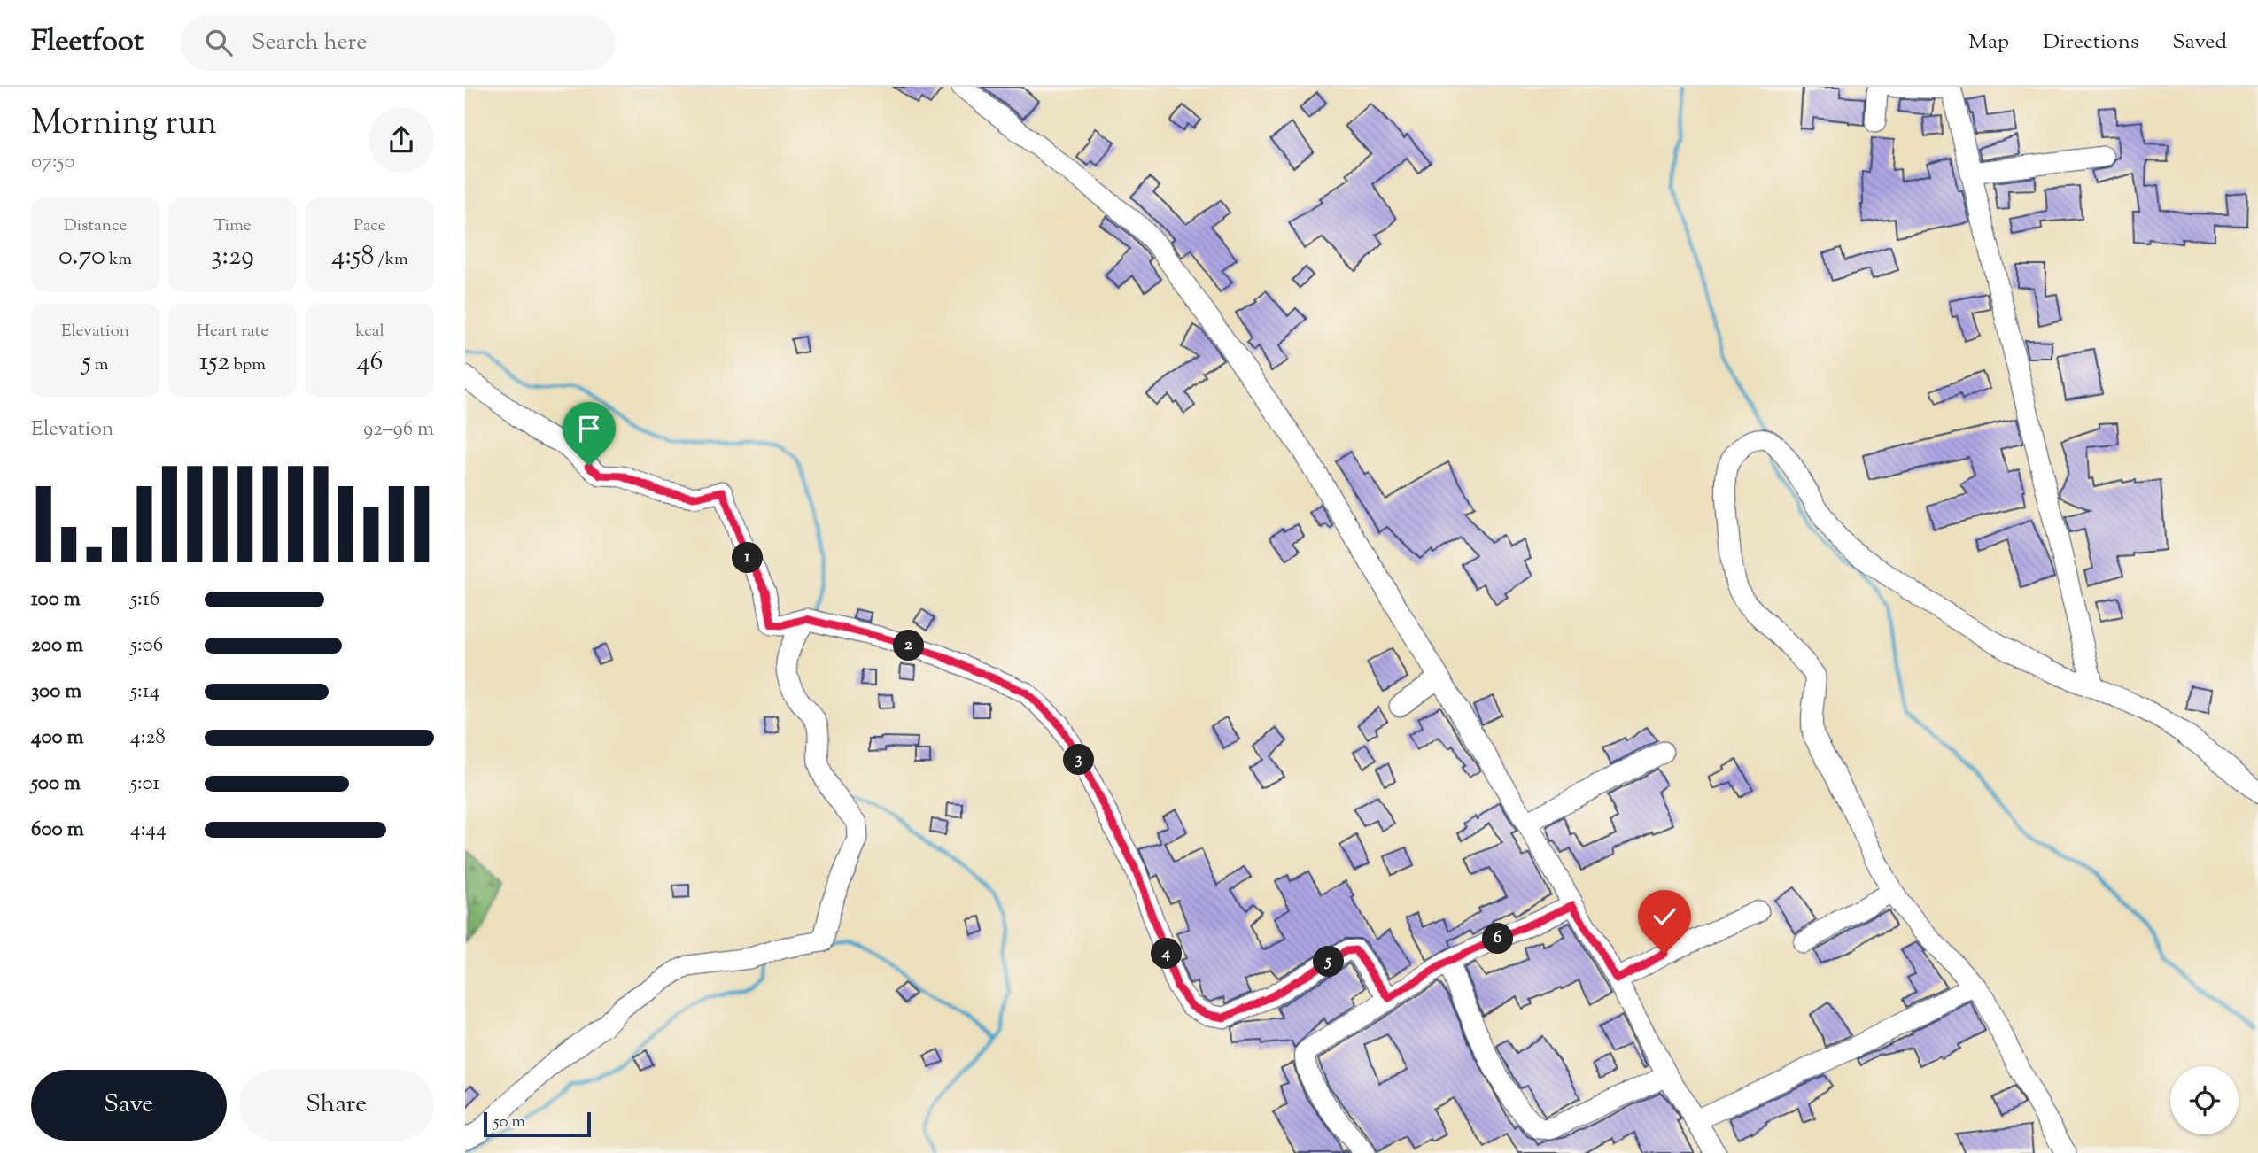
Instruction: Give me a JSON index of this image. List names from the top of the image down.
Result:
{
  "scale_bar": "50 m",
  "page": {
    "header": "Fleetfoot",
    "search": "Search here",
    "nav": ["Map", "Directions", "Saved"],
    "heading": ["Morning run", "07:50"],
    "stats": [
      ["Distance", "0.70 km"],
      ["Time", "3:29"],
      ["Pace", "4:58 /km"],
      ["Elevation", "5 m"],
      ["Heart rate", "152 bpm"],
      ["kcal", "46"]
    ],
    "chart": ["Elevation", "92–96 m"],
    "pins": [
      "1",
      "2",
      "3",
      "6",
      "4",
      "5"
    ],
    "list": [
      {
        "name": "100 m",
        "note": "5:16"
      },
      {
        "name": "200 m",
        "note": "5:06"
      },
      {
        "name": "300 m",
        "note": "5:14"
      },
      {
        "name": "400 m",
        "note": "4:28"
      },
      {
        "name": "500 m",
        "note": "5:01"
      },
      {
        "name": "600 m",
        "note": "4:44"
      }
    ],
    "buttons": ["Save", "Share"],
    "scale": "50 m"
  }
}
